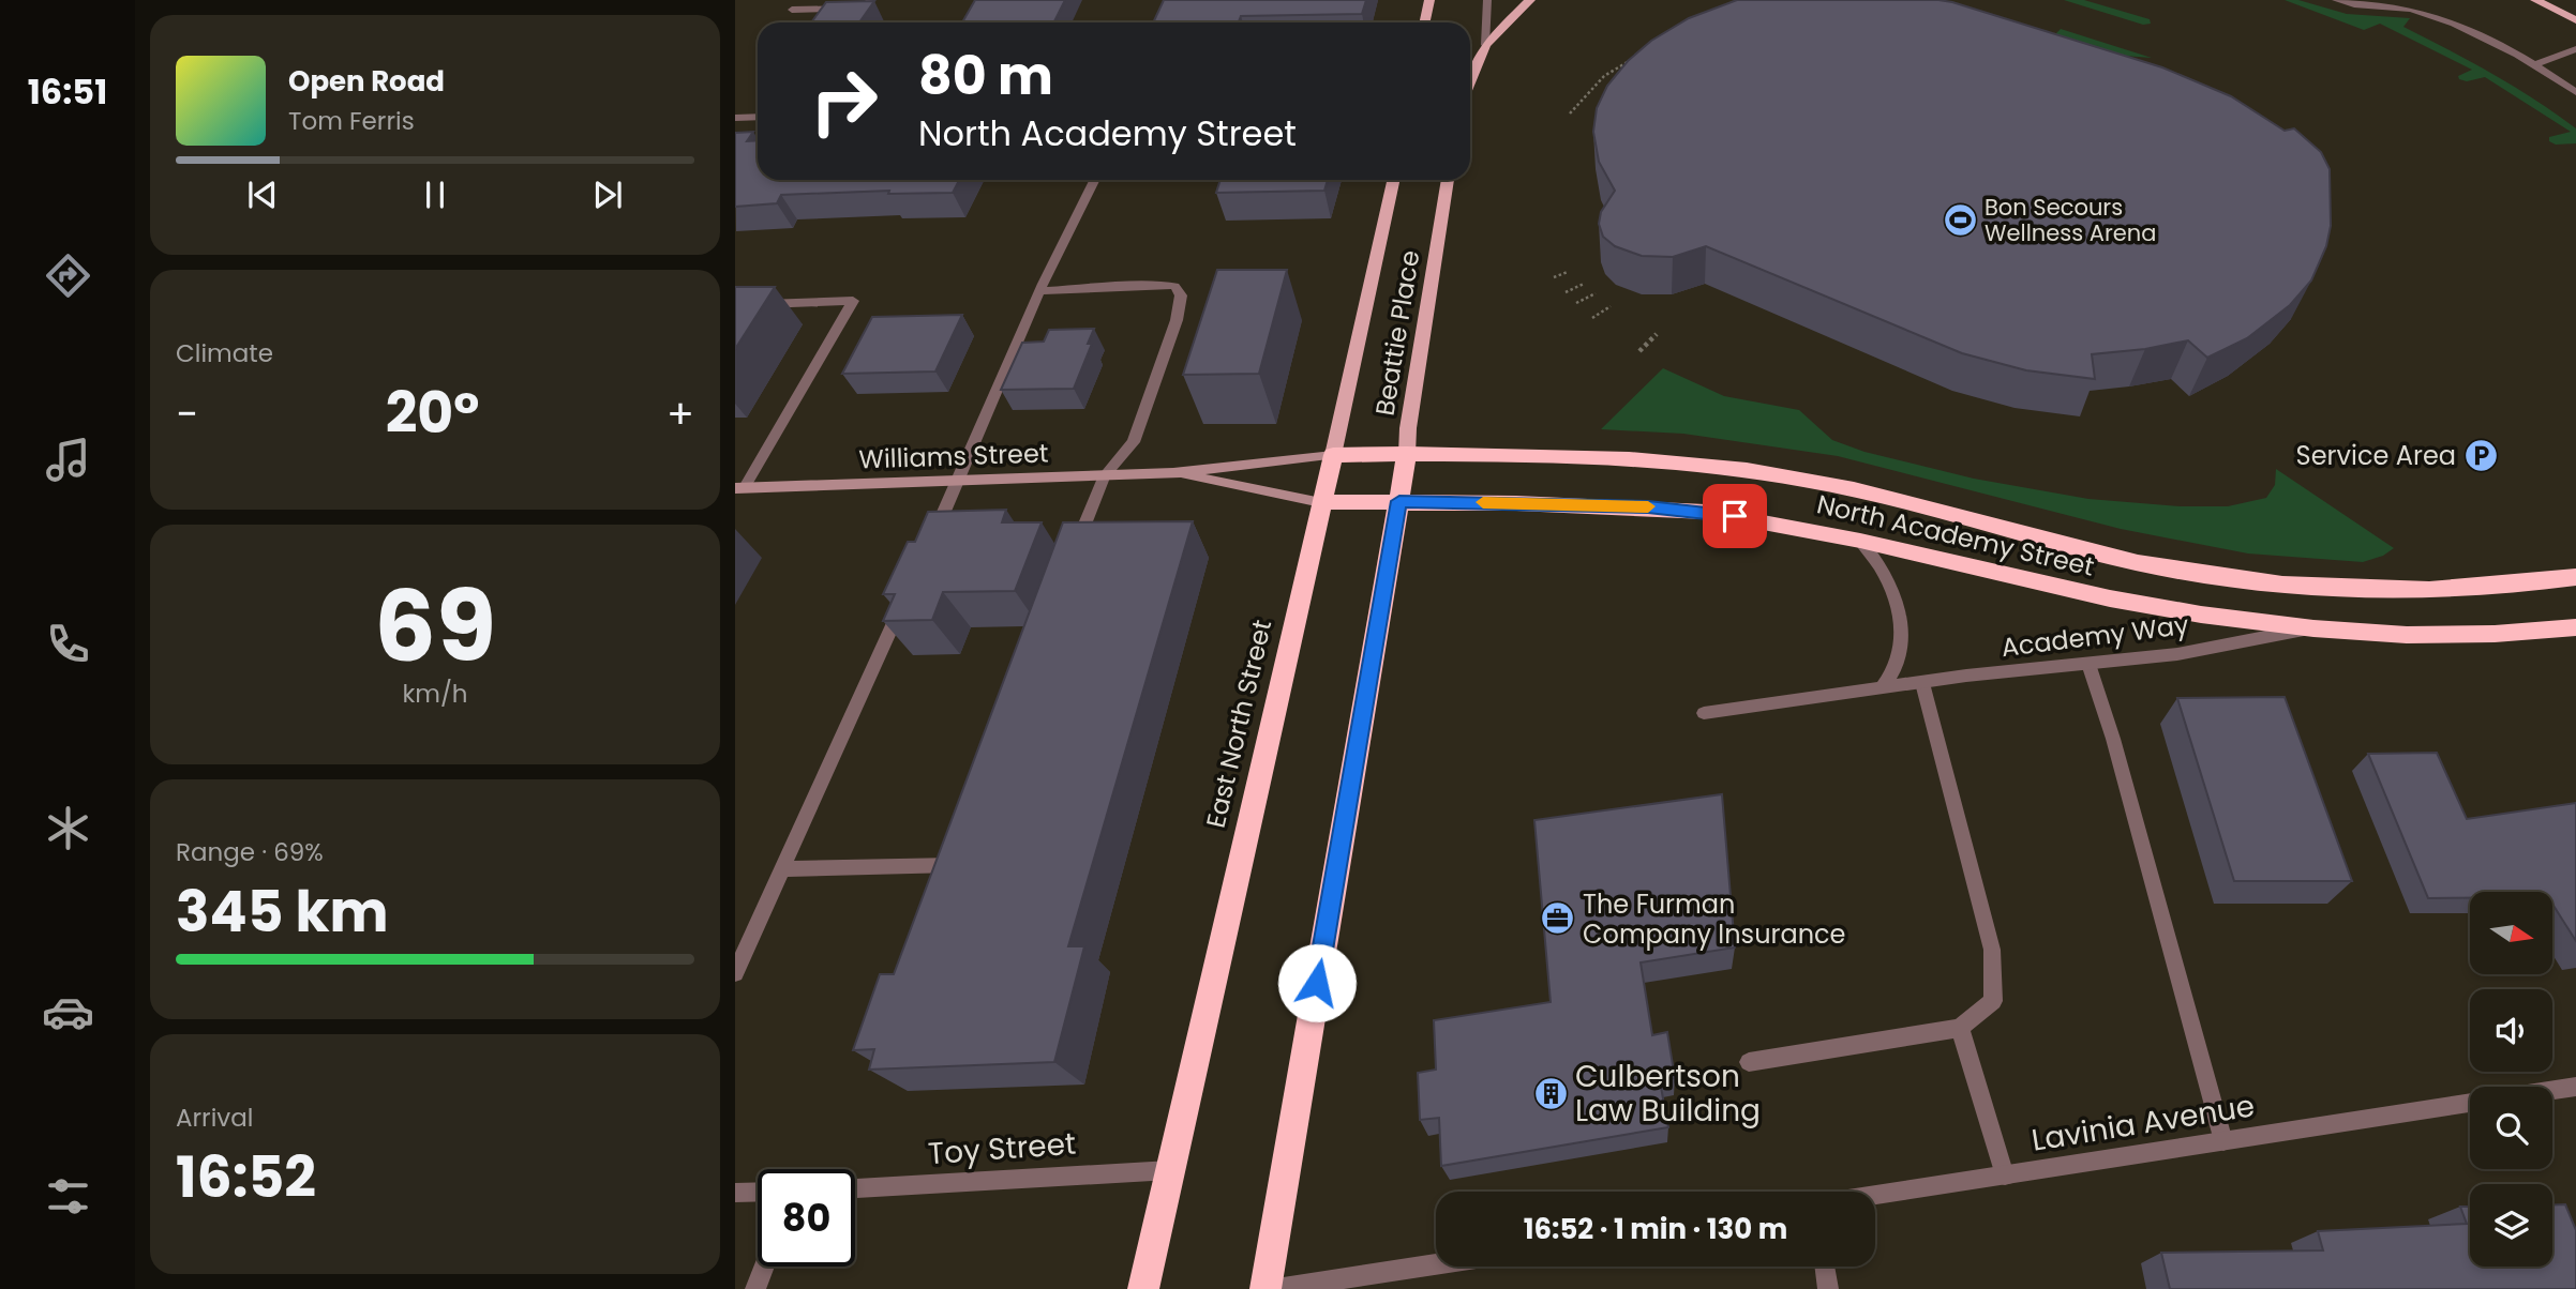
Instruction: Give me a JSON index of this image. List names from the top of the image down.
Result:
{
  "streets": {
    "highway": ["Beattie Place", "North Academy Street", "East North Street"],
    "street": [
      "Williams Street",
      "Academy Way",
      "Lavinia Avenue",
      "Toy Street"
    ]
  },
  "crossings": [
    ["Beattie Place", "North Academy Street"],
    ["Williams Street", "North Academy Street"],
    ["Williams Street", "East North Street"],
    ["North Academy Street", "Academy Way"],
    ["North Academy Street", "East North Street"],
    ["East North Street", "Toy Street"]
  ],
  "places": {
    "sports": ["Bon Secours Wellness Arena"],
    "parking": ["Service Area"],
    "office": ["The Furman Company Insurance"],
    "building": ["Culbertson Law Building"]
  },
  "north": "right",
  "page": {
    "tabs": "16:51",
    "turn": ["80 m", "North Academy Street"],
    "song": ["Open Road", "Tom Ferris"],
    "tile": [
      "Climate",
      ["69", "km/h"],
      ["Range · 69%", "345 km"],
      ["Arrival", "16:52"]
    ],
    "heat": ["−", "20°", "+"],
    "limit": "80",
    "trip": "16:52 · 1 min · 130 m"
  }
}
